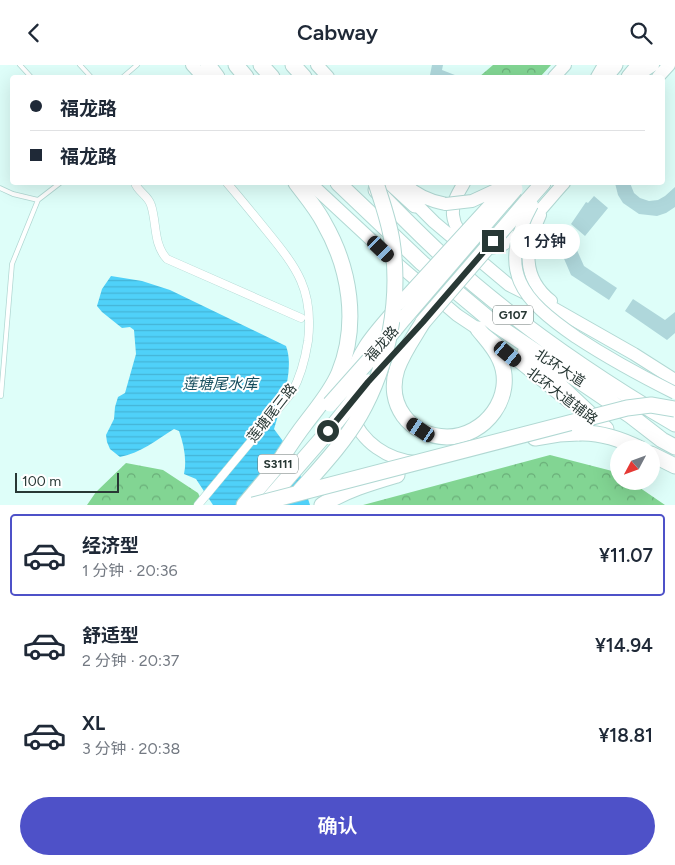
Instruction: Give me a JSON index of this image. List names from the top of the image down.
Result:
{
  "streets": {
    "highway": [
      "G107",
      "福龙路",
      "北环大道",
      "S3111"
    ],
    "main road": ["北环大道辅路"],
    "street": ["莲塘尾三路"]
  },
  "water": ["莲塘尾水库"],
  "scale_bar": "100 m",
  "north": "bottom left",
  "page": {
    "header": "Cabway",
    "banner": ["福龙路", "福龙路"],
    "bubble": "1 分钟",
    "scale": "100 m",
    "list": [
      {
        "name": "经济型",
        "note": "1 分钟 · 20:36",
        "value": "¥11.07"
      },
      {
        "name": "舒适型",
        "note": "2 分钟 · 20:37",
        "value": "¥14.94"
      },
      {
        "name": "XL",
        "note": "3 分钟 · 20:38",
        "value": "¥18.81"
      }
    ],
    "buttons": "确认"
  }
}
